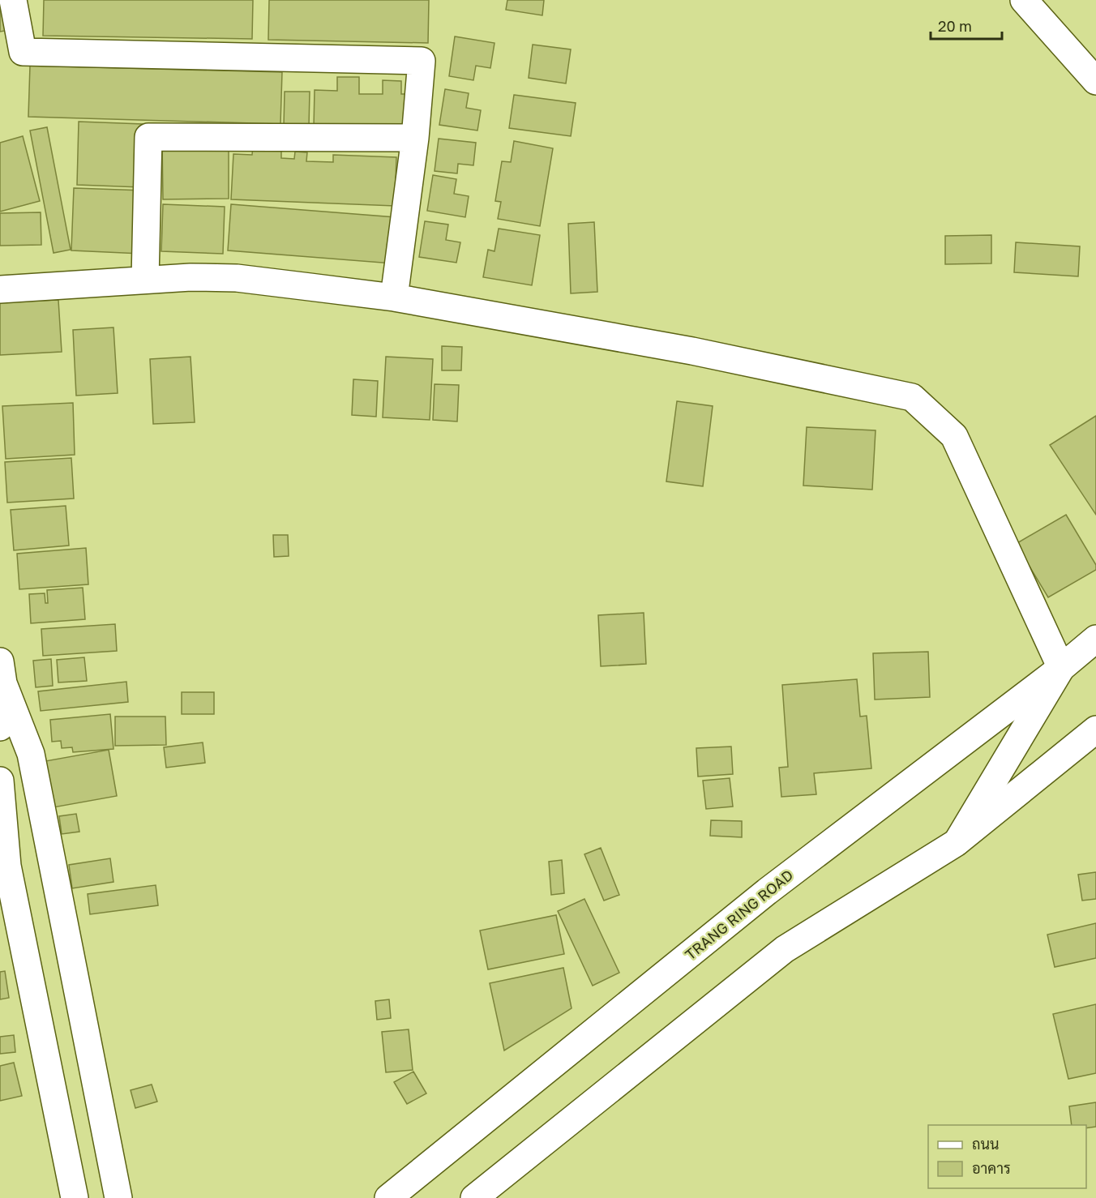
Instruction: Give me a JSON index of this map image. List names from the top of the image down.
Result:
{
  "streets": {
    "main road": ["TRANG RING ROAD"]
  },
  "legend": ["ถนน", "อาคาร"],
  "scale_bar": "20 m"
}
